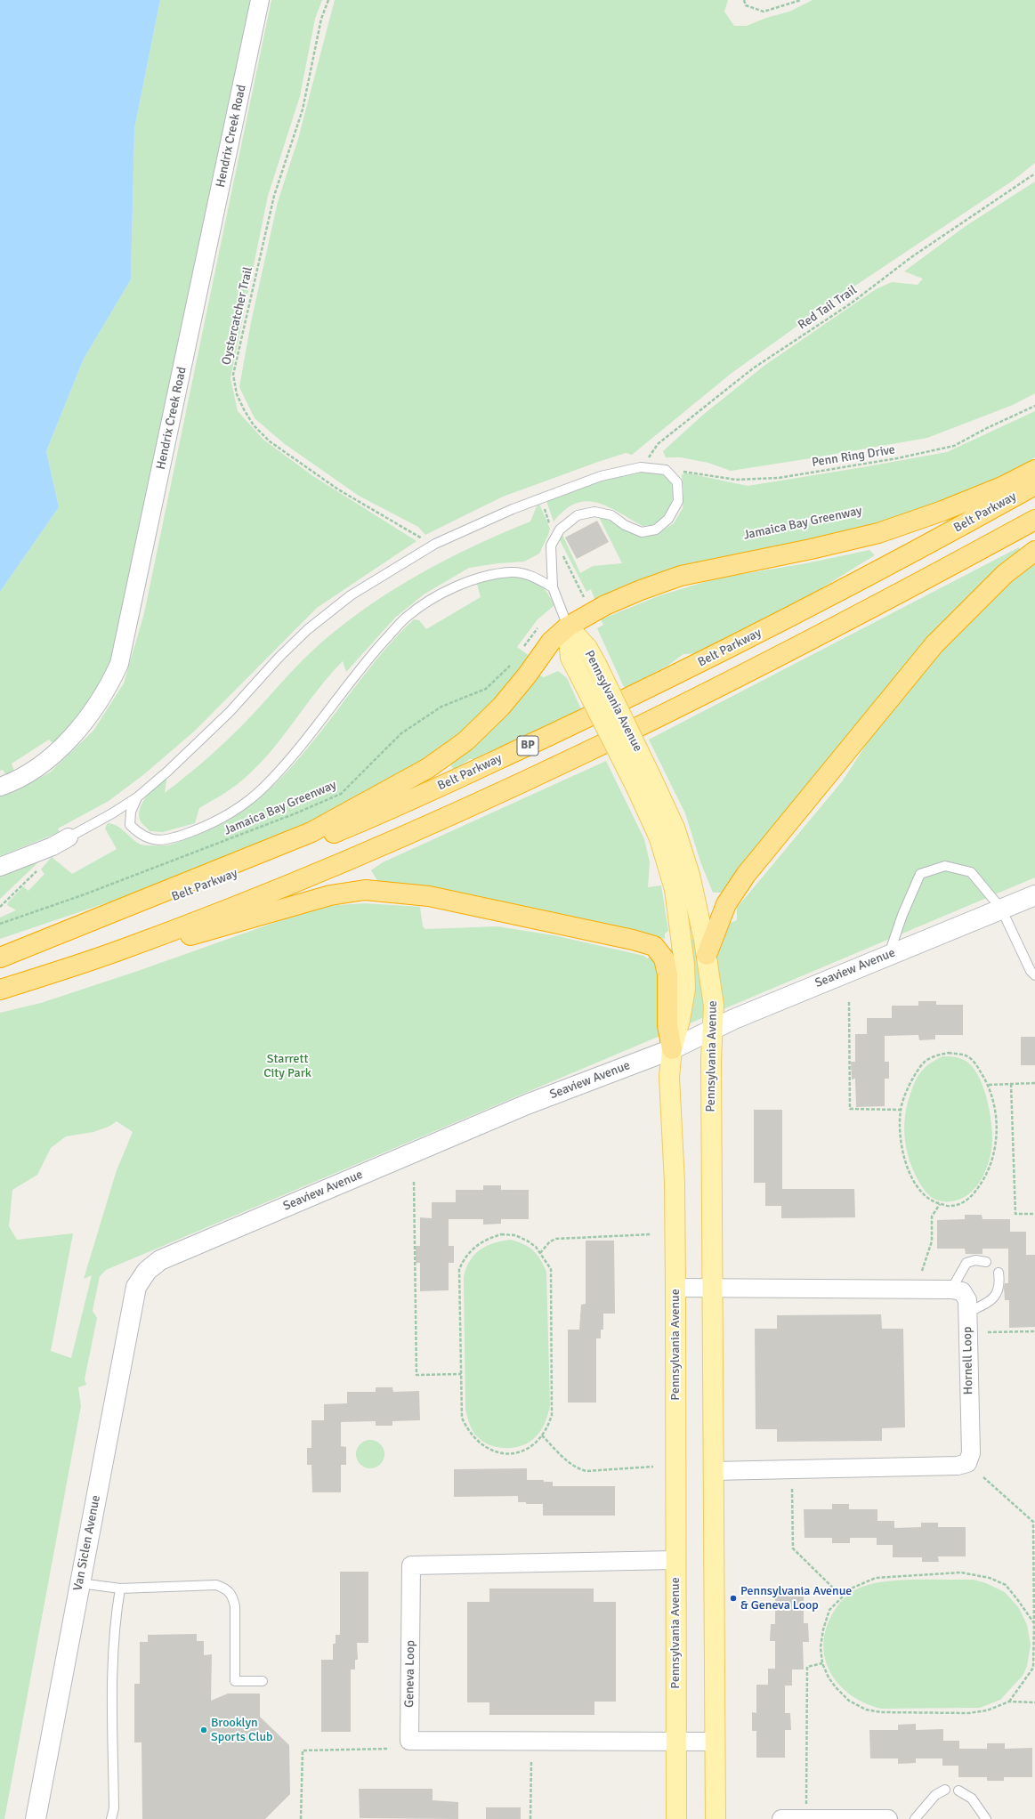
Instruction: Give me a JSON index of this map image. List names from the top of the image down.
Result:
{
  "streets": {
    "highway": ["Belt Parkway", "BP"],
    "main road": ["Pennsylvania Avenue"],
    "street": [
      "Hendrix Creek Road",
      "Seaview Avenue",
      "Hornell Loop",
      "Van Siclen Avenue",
      "Geneva Loop"
    ],
    "path": [
      "Red Tail Trail",
      "Oystercatcher Trail",
      "Penn Ring Drive",
      "Jamaica Bay Greenway"
    ]
  },
  "crossings": [
    ["Pennsylvania Avenue", "Seaview Avenue"],
    ["Pennsylvania Avenue", "Hornell Loop"],
    ["Pennsylvania Avenue", "Geneva Loop"],
    ["Seaview Avenue", "Van Siclen Avenue"]
  ],
  "parks": ["Starrett City Park"],
  "places": ["Pennsylvania Avenue & Geneva Loop", "Brooklyn Sports Club"]
}
